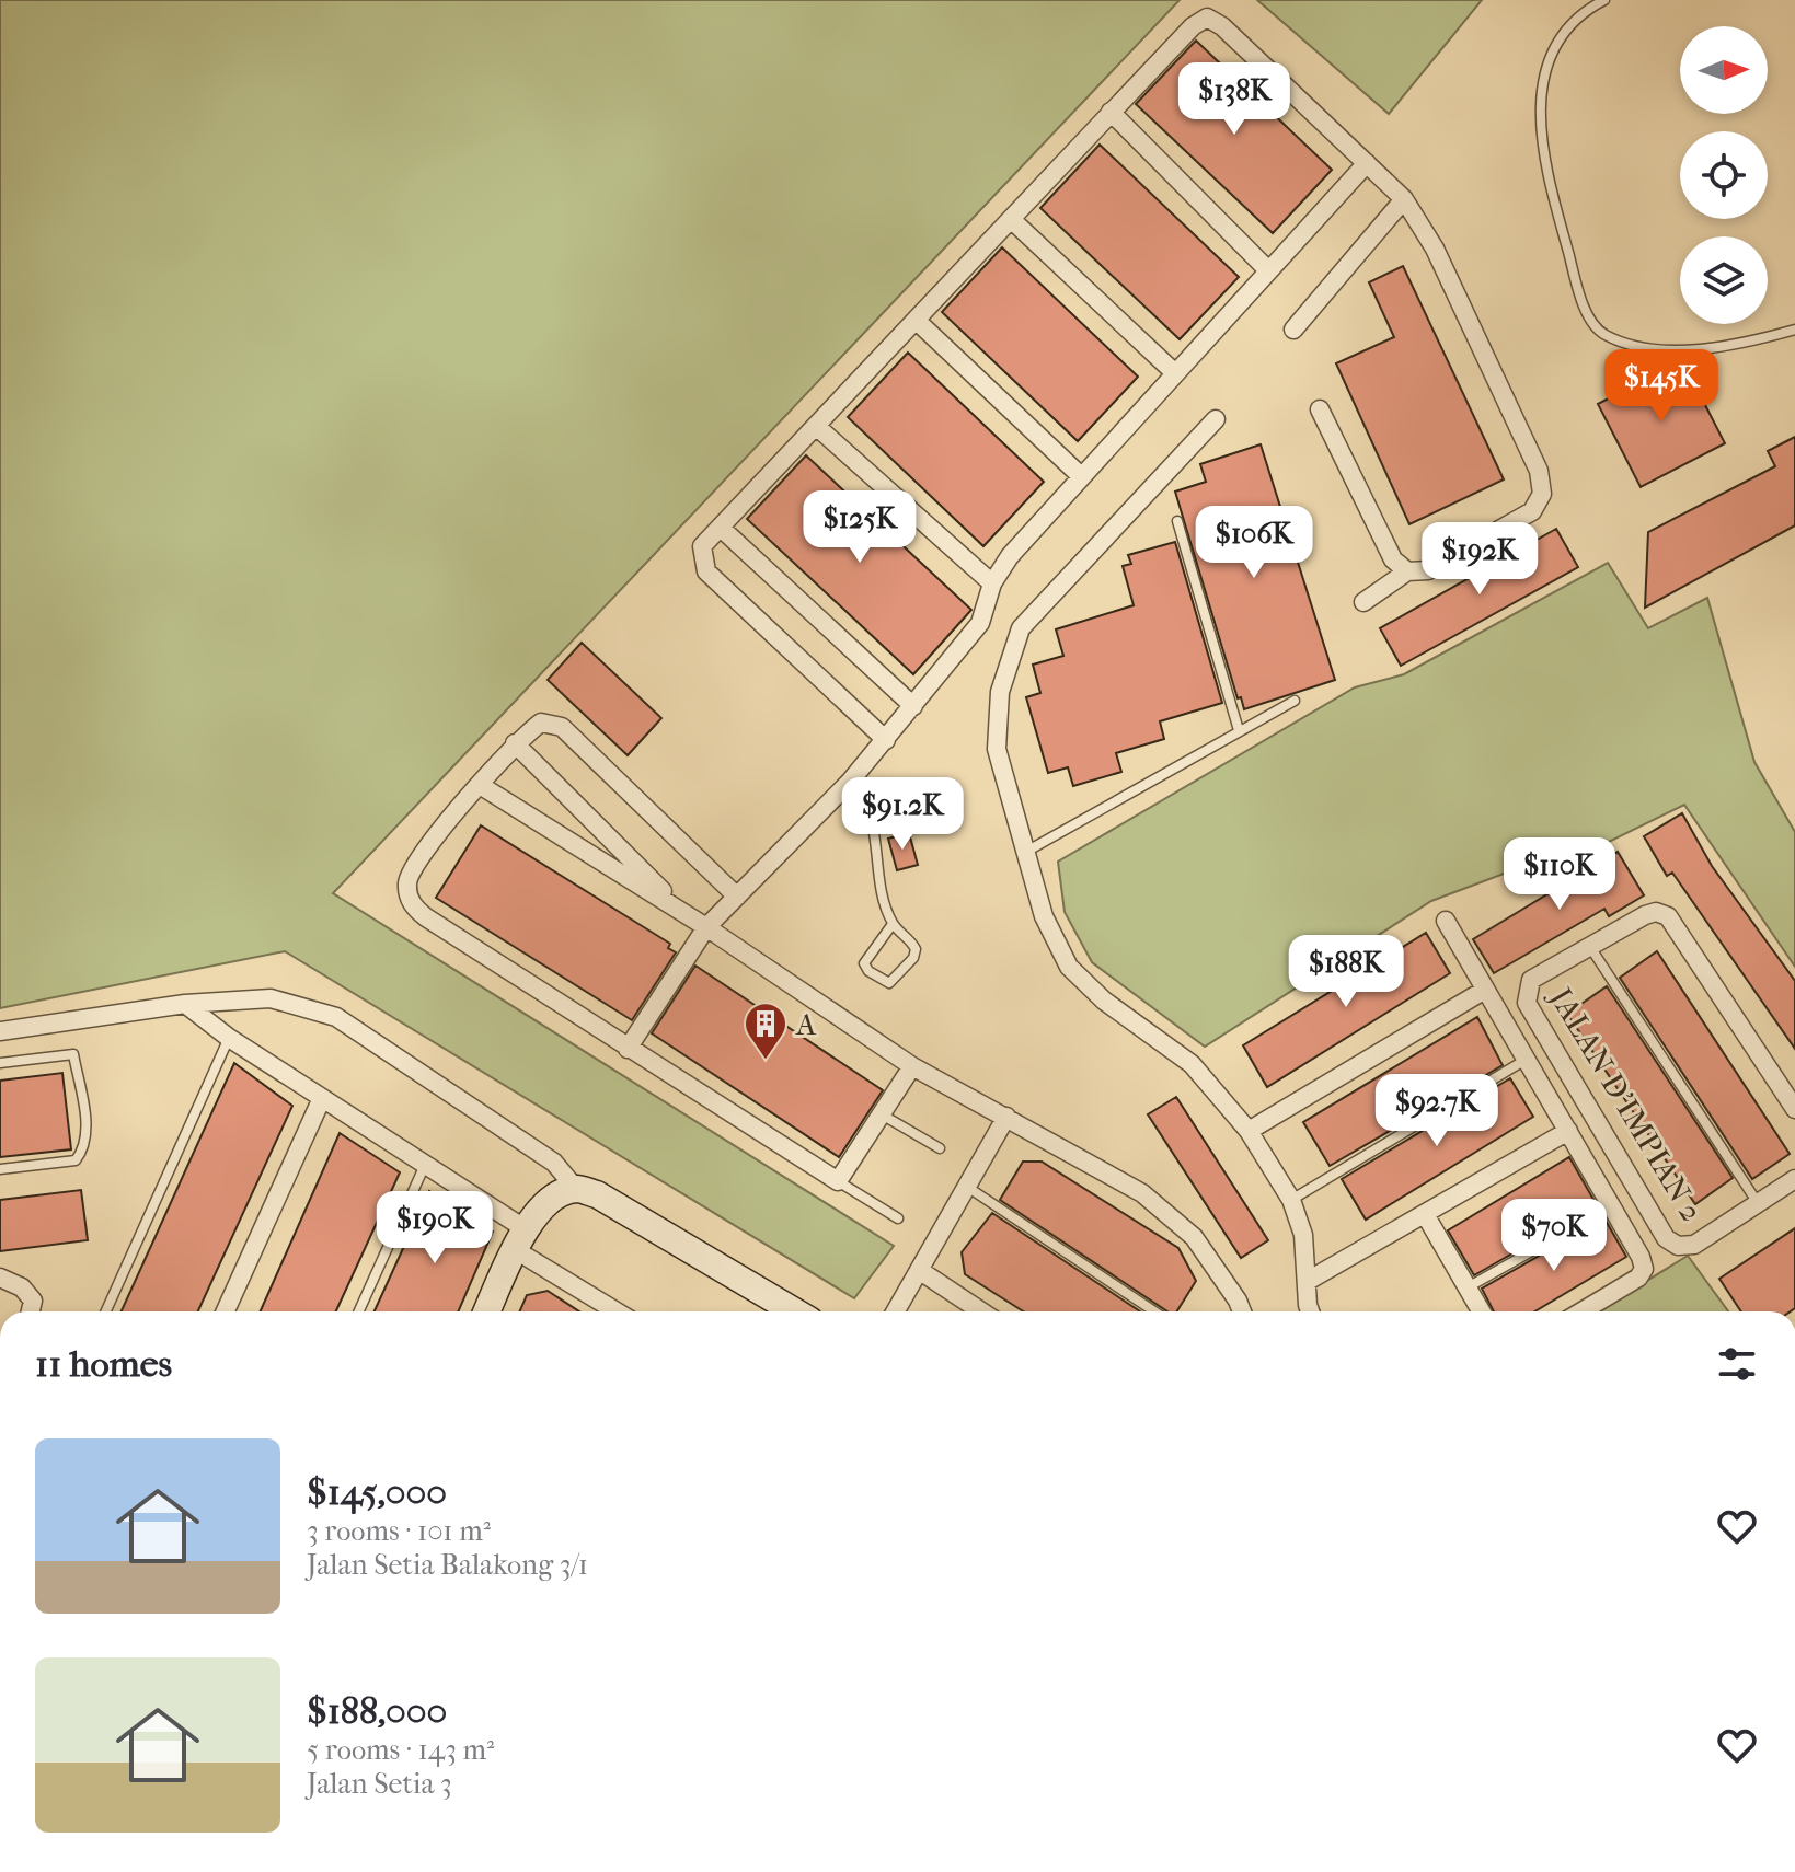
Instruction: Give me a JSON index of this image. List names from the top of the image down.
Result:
{
  "streets": {
    "street": ["JALAN D'IMPIAN 2"]
  },
  "places": {
    "building": ["A"]
  },
  "north": "right",
  "page": {
    "price": [
      "$138K",
      "$145K",
      "$125K",
      "$106K",
      "$192K",
      "$91.2K",
      "$110K",
      "$188K",
      "$92.7K",
      "$190K",
      "$70K"
    ],
    "heading": "11 homes",
    "list": [
      {
        "name": "$145,000",
        "note": "3 rooms · 101 m² · Jalan Setia Balakong 3/1"
      },
      {
        "name": "$188,000",
        "note": "5 rooms · 143 m² · Jalan Setia 3"
      }
    ]
  }
}
